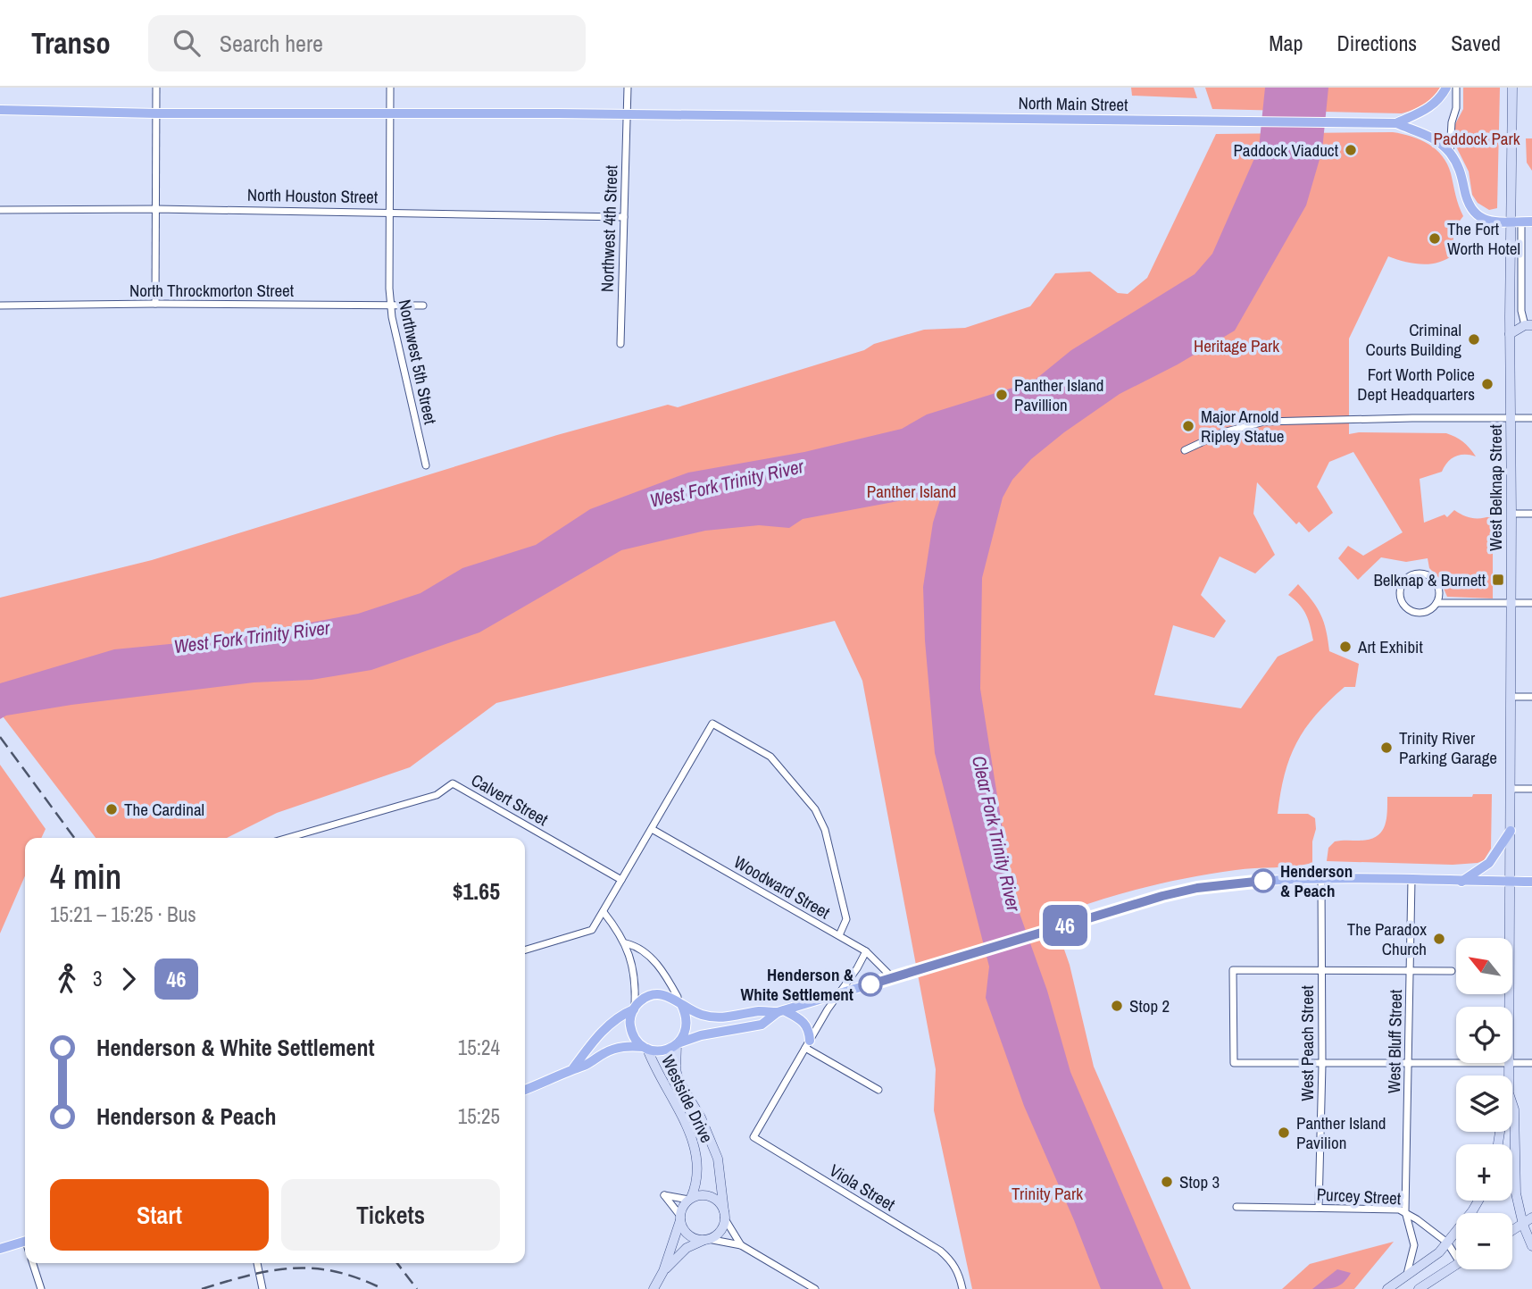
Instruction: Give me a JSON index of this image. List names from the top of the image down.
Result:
{
  "streets": {
    "main road": ["North Main Street", "West Belknap Street", "Westside Drive"],
    "street": [
      "North Houston Street",
      "Northwest 4th Street",
      "North Throckmorton Street",
      "Northwest 5th Street",
      "Calvert Street",
      "Woodward Street",
      "West Bluff Street",
      "West Peach Street",
      "Viola Street",
      "Purcey Street"
    ]
  },
  "crossings": [
    ["North Main Street", "Northwest 4th Street"],
    ["North Main Street", "Northwest 5th Street"],
    ["North Houston Street", "Northwest 4th Street"],
    ["North Houston Street", "Northwest 5th Street"],
    ["North Throckmorton Street", "Northwest 5th Street"],
    ["West Bluff Street", "Purcey Street"],
    ["West Peach Street", "Purcey Street"]
  ],
  "water": ["West Fork Trinity River", "Clear Fork Trinity River"],
  "parks": [
    "Paddock Park",
    "Heritage Park",
    "Panther Island",
    "Trinity Park"
  ],
  "places": {
    "other": [
      "Paddock Viaduct",
      "The Fort Worth Hotel",
      "Criminal Courts Building",
      "Fort Worth Police Dept Headquarters",
      "Panther Island Pavillion",
      "Major Arnold Ripley Statue",
      "Art Exhibit",
      "Trinity River Parking Garage",
      "The Cardinal",
      "Henderson & Peach",
      "The Paradox Church",
      "Henderson & White Settlement",
      "Stop 2",
      "Panther Island Pavilion",
      "Stop 3"
    ],
    "transit": ["Belknap & Burnett"]
  },
  "lines": ["bus line 46"],
  "north": "top left",
  "page": {
    "header": "Transo",
    "search": "Search here",
    "nav": ["Map", "Directions", "Saved"],
    "on_map": "46",
    "heading": ["4 min", "15:21 – 15:25 · Bus", "$1.65"],
    "map_buttons": ["+", "−"],
    "legs": ["3", "46"],
    "list": [
      {
        "name": "Henderson & White Settlement",
        "value": "15:24"
      },
      {
        "name": "Henderson & Peach",
        "value": "15:25"
      }
    ],
    "buttons": ["Start", "Tickets"]
  }
}
